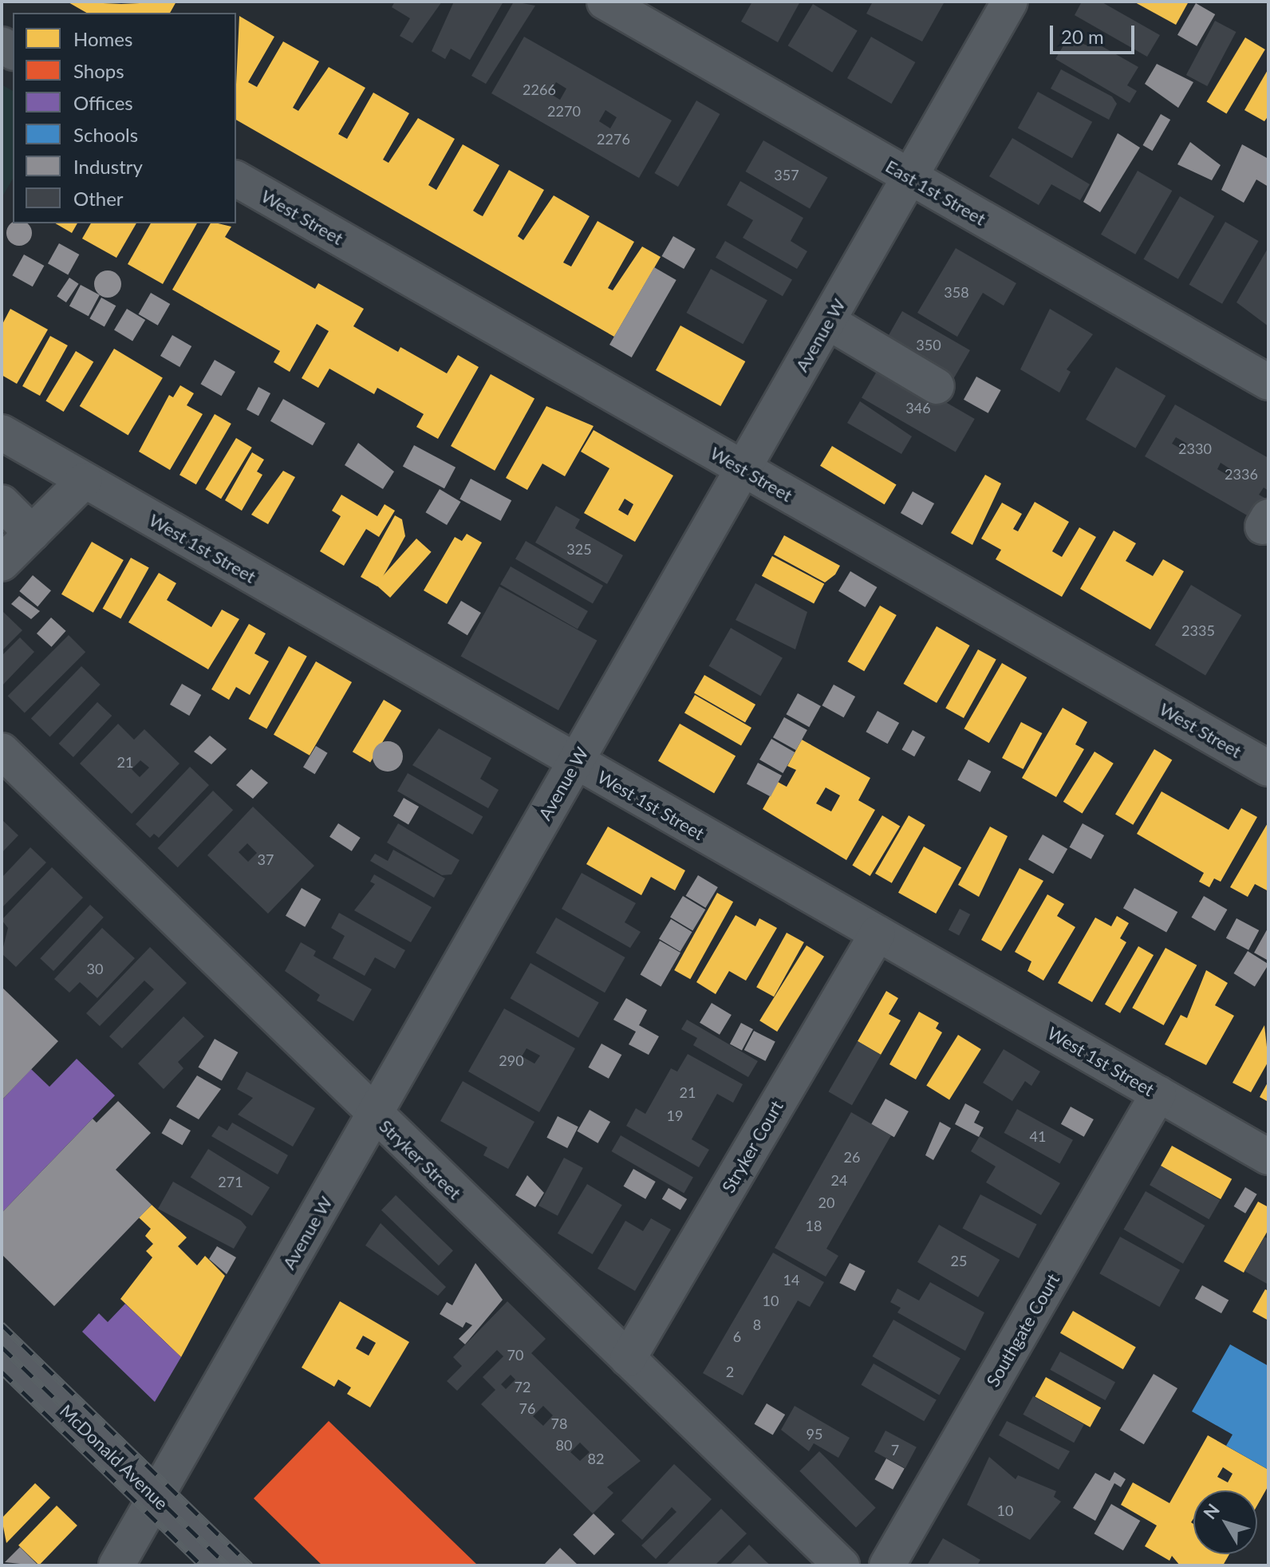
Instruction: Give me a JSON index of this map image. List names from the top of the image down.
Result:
{
  "streets": {
    "main road": ["McDonald Avenue"],
    "street": [
      "East 1st Street",
      "West Street",
      "Avenue W",
      "West 1st Street",
      "Stryker Court",
      "Stryker Street",
      "Southgate Court"
    ]
  },
  "crossings": [
    ["East 1st Street", "Avenue W"],
    ["West Street", "Avenue W"],
    ["Avenue W", "West 1st Street"],
    ["Avenue W", "Stryker Street"],
    ["Avenue W", "McDonald Avenue"],
    ["West 1st Street", "Stryker Court"],
    ["West 1st Street", "Southgate Court"],
    ["Stryker Court", "Stryker Street"]
  ],
  "house_numbers": [
    "2266",
    "2270",
    "2276",
    "357",
    "358",
    "350",
    "346",
    "2330",
    "2336",
    "325",
    "2335",
    "21",
    "37",
    "30",
    "290",
    "21",
    "19",
    "41",
    "26",
    "24",
    "271",
    "20",
    "18",
    "25",
    "14",
    "10",
    "8",
    "6",
    "70",
    "2",
    "72",
    "76",
    "78",
    "95",
    "80",
    "7",
    "82",
    "10"
  ],
  "legend": [
    "Homes",
    "Shops",
    "Offices",
    "Schools",
    "Industry",
    "Other"
  ],
  "scale_bar": "20 m",
  "north": "top left"
}
